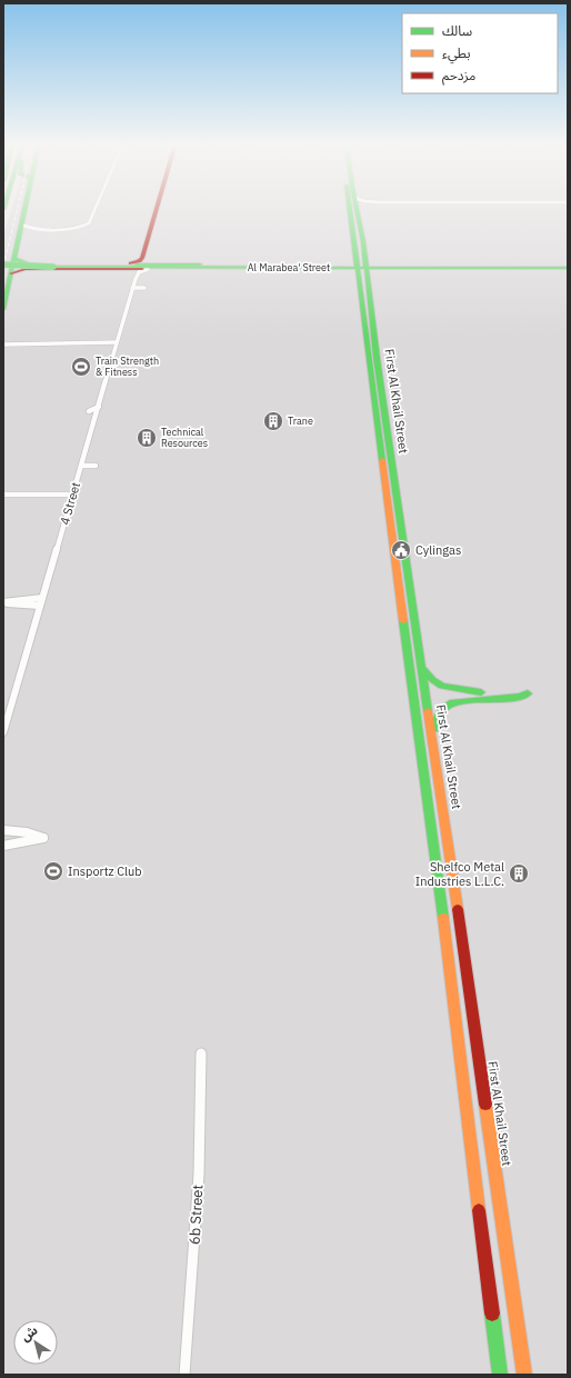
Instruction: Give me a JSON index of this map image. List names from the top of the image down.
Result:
{
  "streets": {
    "main road": ["Al Marabea' Street", "First Al Khail Street"],
    "street": ["4 Street", "6b Street"]
  },
  "crossings": [
    ["Al Marabea' Street", "First Al Khail Street"]
  ],
  "places": {
    "sports": ["Train Strength & Fitness", "Insportz Club"],
    "building": ["Trane", "Technical Resources", "Shelfco Metal Industries L.L.C."],
    "public building": ["Cylingas"]
  },
  "legend": ["سالك", "بطيء", "مزدحم"],
  "north": "top left"
}
